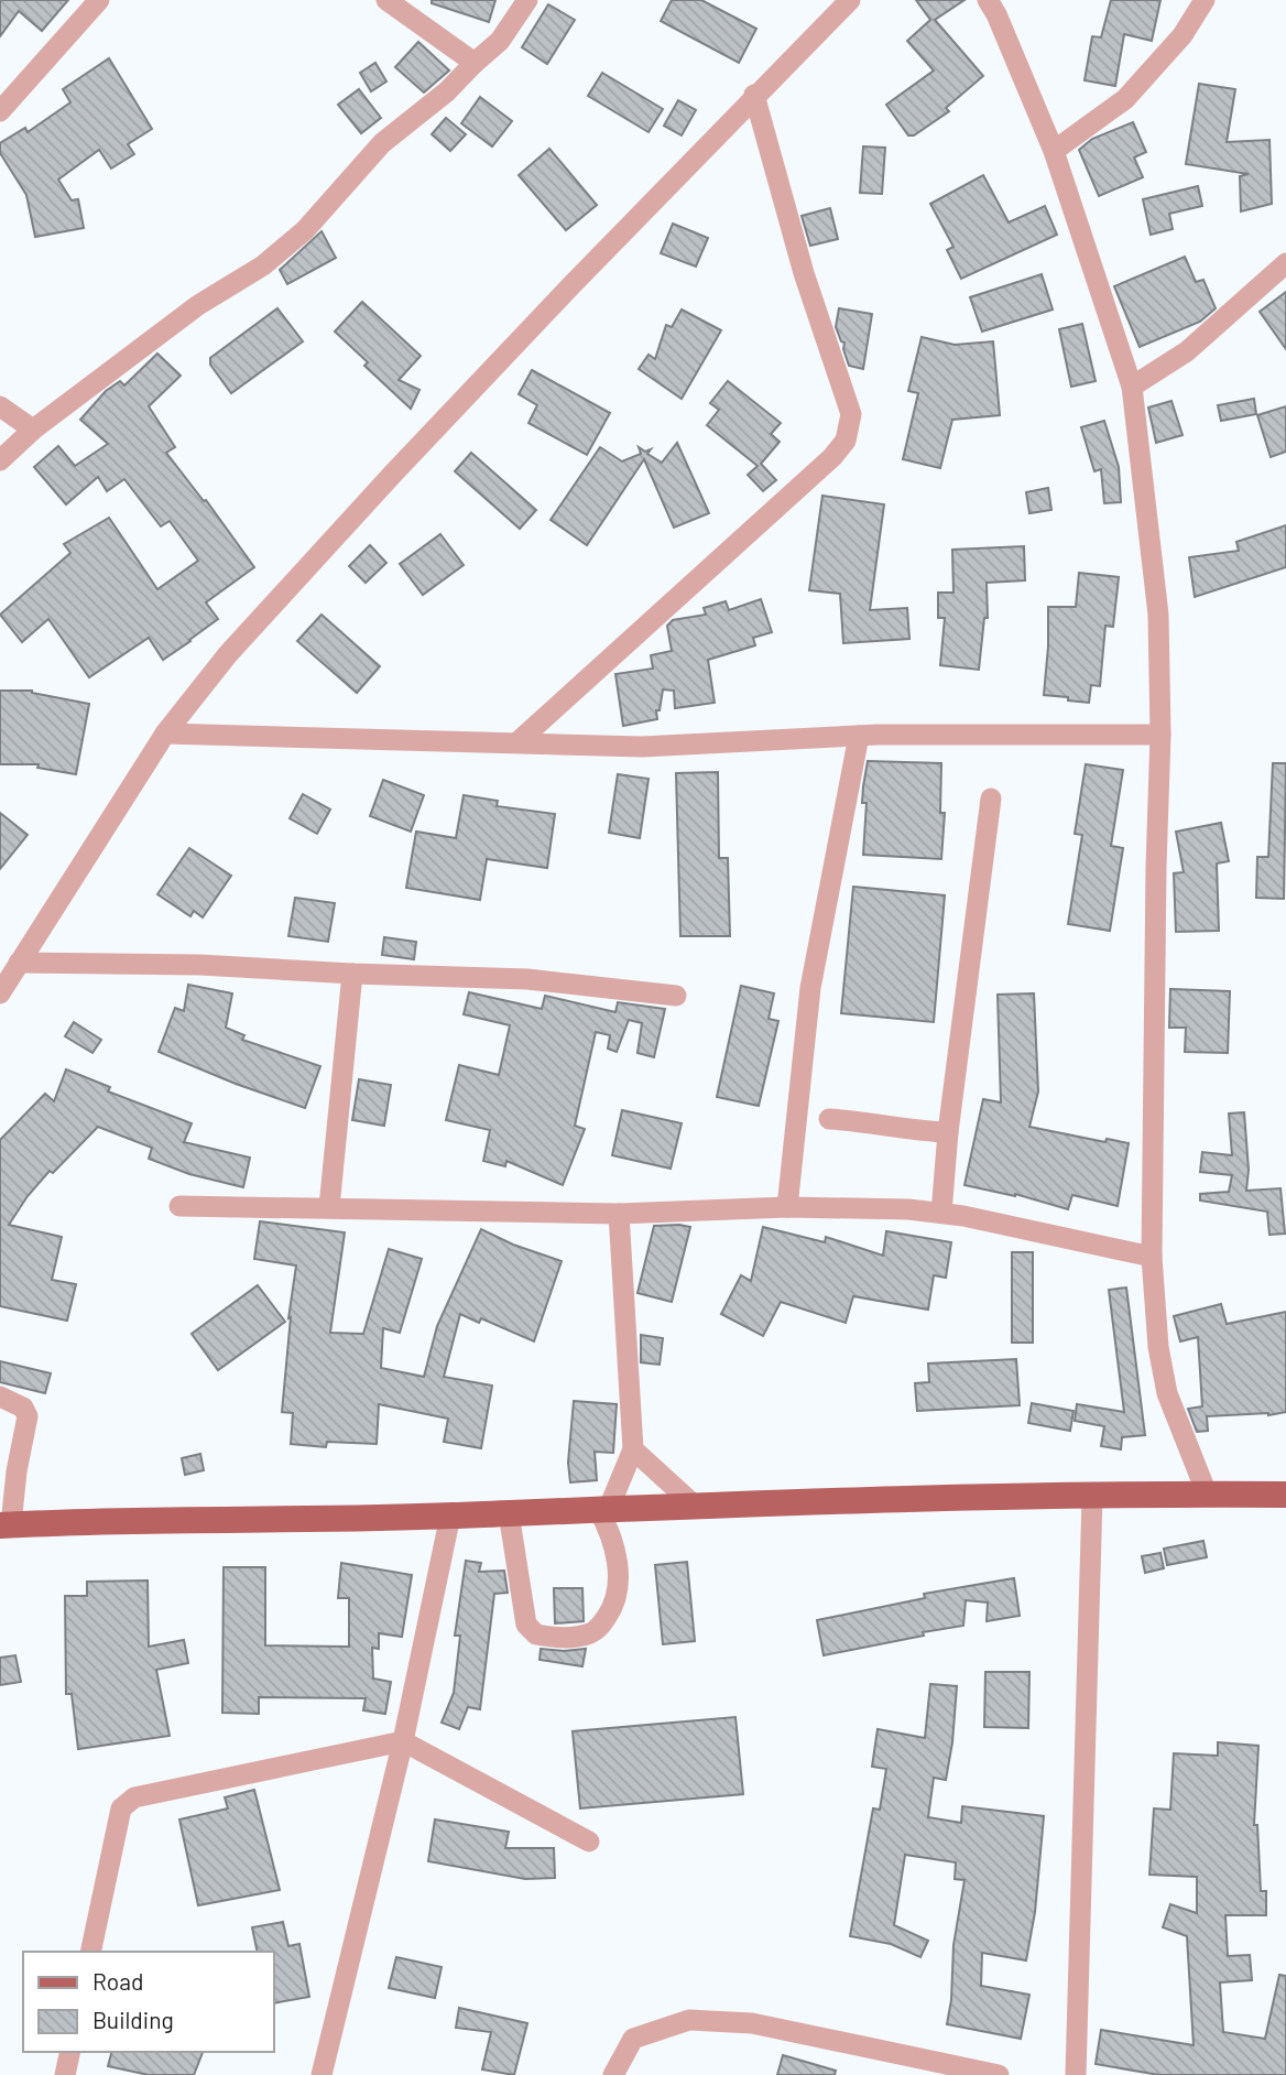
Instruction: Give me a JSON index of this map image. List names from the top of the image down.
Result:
{
  "legend": ["Road", "Building"]
}
